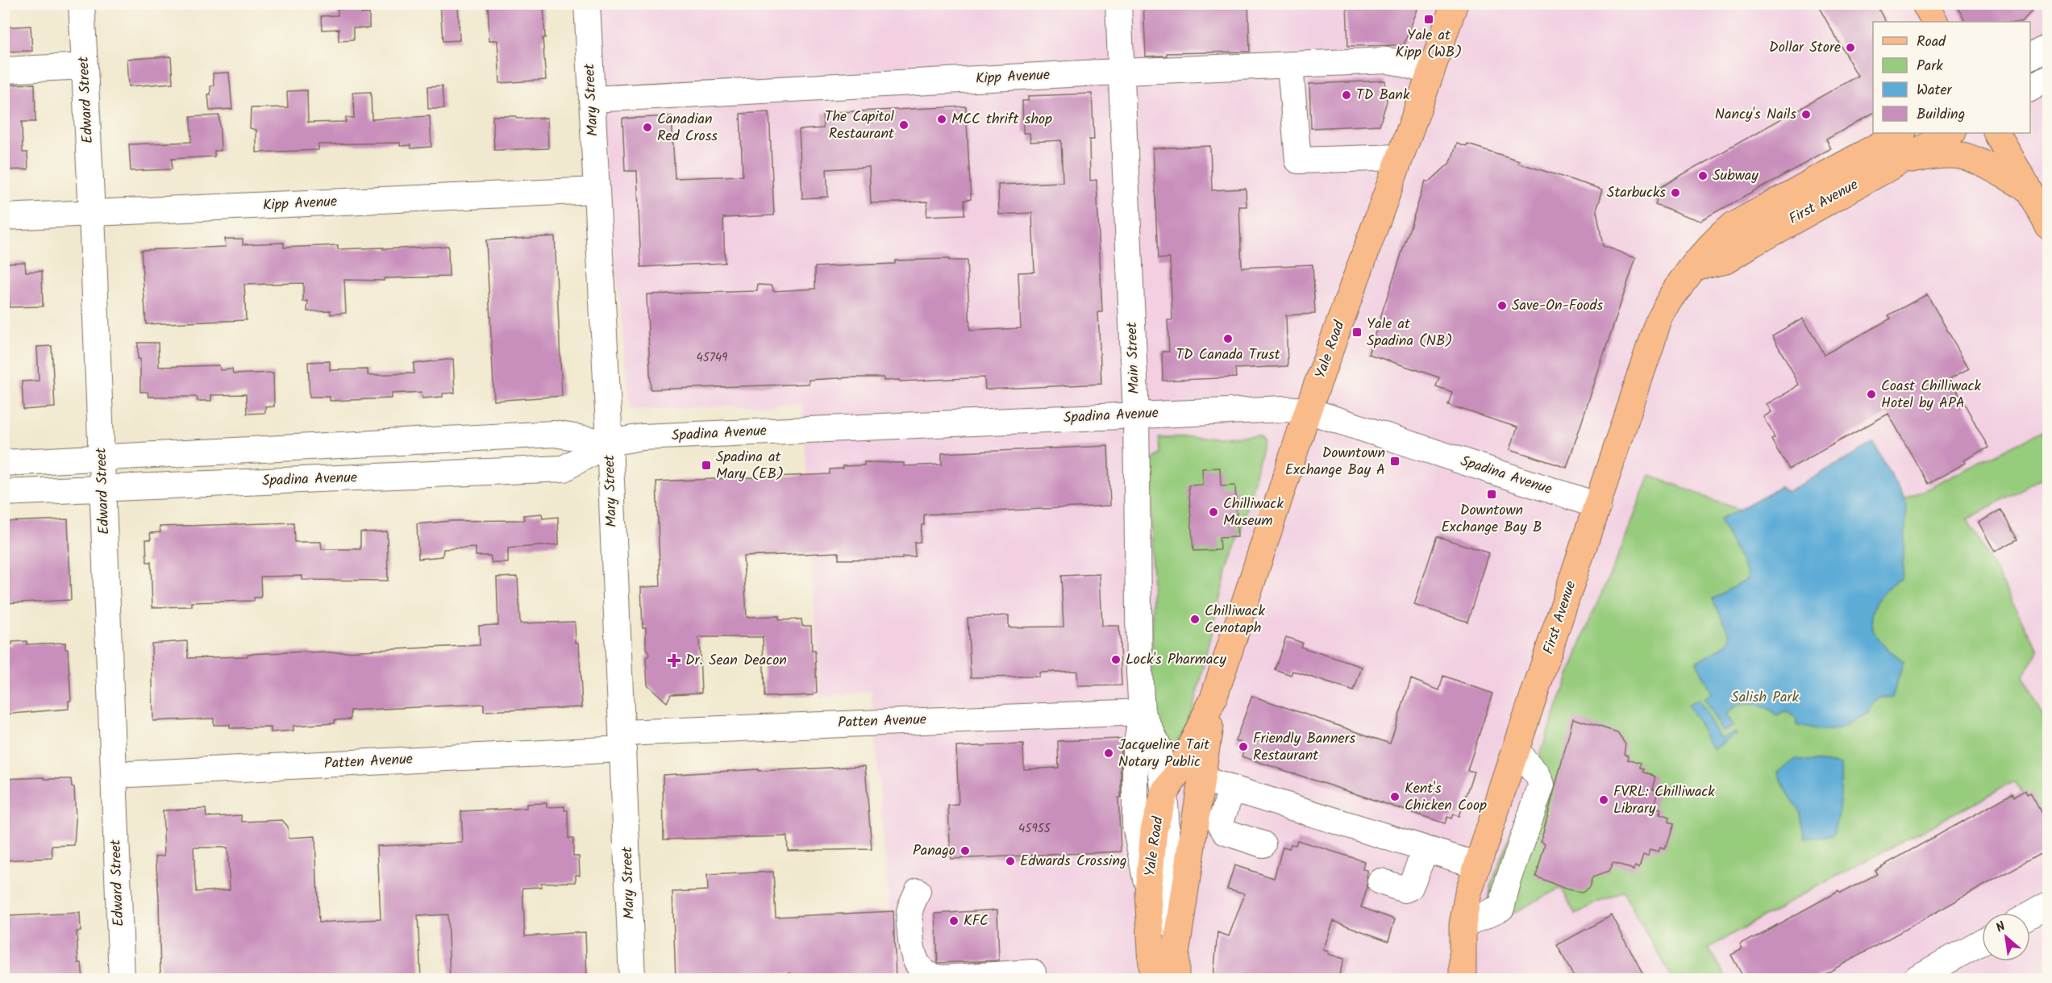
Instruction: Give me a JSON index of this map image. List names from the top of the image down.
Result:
{
  "streets": {
    "main road": ["First Avenue", "Yale Road"],
    "street": [
      "Kipp Avenue",
      "Edward Street",
      "Mary Street",
      "Main Street",
      "Spadina Avenue",
      "Patten Avenue"
    ]
  },
  "crossings": [
    ["Kipp Avenue", "Edward Street"],
    ["Kipp Avenue", "Mary Street"],
    ["Kipp Avenue", "Yale Road"],
    ["Kipp Avenue", "Main Street"],
    ["Edward Street", "Spadina Avenue"],
    ["Edward Street", "Patten Avenue"],
    ["Mary Street", "Spadina Avenue"],
    ["Mary Street", "Patten Avenue"],
    ["First Avenue", "Spadina Avenue"],
    ["Yale Road", "Main Street"],
    ["Yale Road", "Spadina Avenue"],
    ["Main Street", "Spadina Avenue"],
    ["Main Street", "Patten Avenue"]
  ],
  "parks": ["Salish Park"],
  "places": {
    "transit": [
      "Yale at Kipp (WB)",
      "Yale at Spadina (NB)",
      "Downtown Exchange Bay A",
      "Spadina at Mary (EB)",
      "Downtown Exchange Bay B"
    ],
    "other": [
      "Dollar Store",
      "TD Bank",
      "Nancy's Nails",
      "MCC thrift shop",
      "The Capitol Restaurant",
      "Canadian Red Cross",
      "Subway",
      "Starbucks",
      "Save-On-Foods",
      "TD Canada Trust",
      "Coast Chilliwack Hotel by APA",
      "Chilliwack Museum",
      "Chilliwack Cenotaph",
      "Lock's Pharmacy",
      "Friendly Banners Restaurant",
      "Jacqueline Tait Notary Public",
      "Kent's Chicken Coop",
      "FVRL: Chilliwack Library",
      "Panago",
      "Edwards Crossing",
      "KFC"
    ],
    "health": ["Dr. Sean Deacon"]
  },
  "house_numbers": ["45749", "45955"],
  "legend": [
    "Road",
    "Park",
    "Water",
    "Building"
  ],
  "north": "top left"
}
